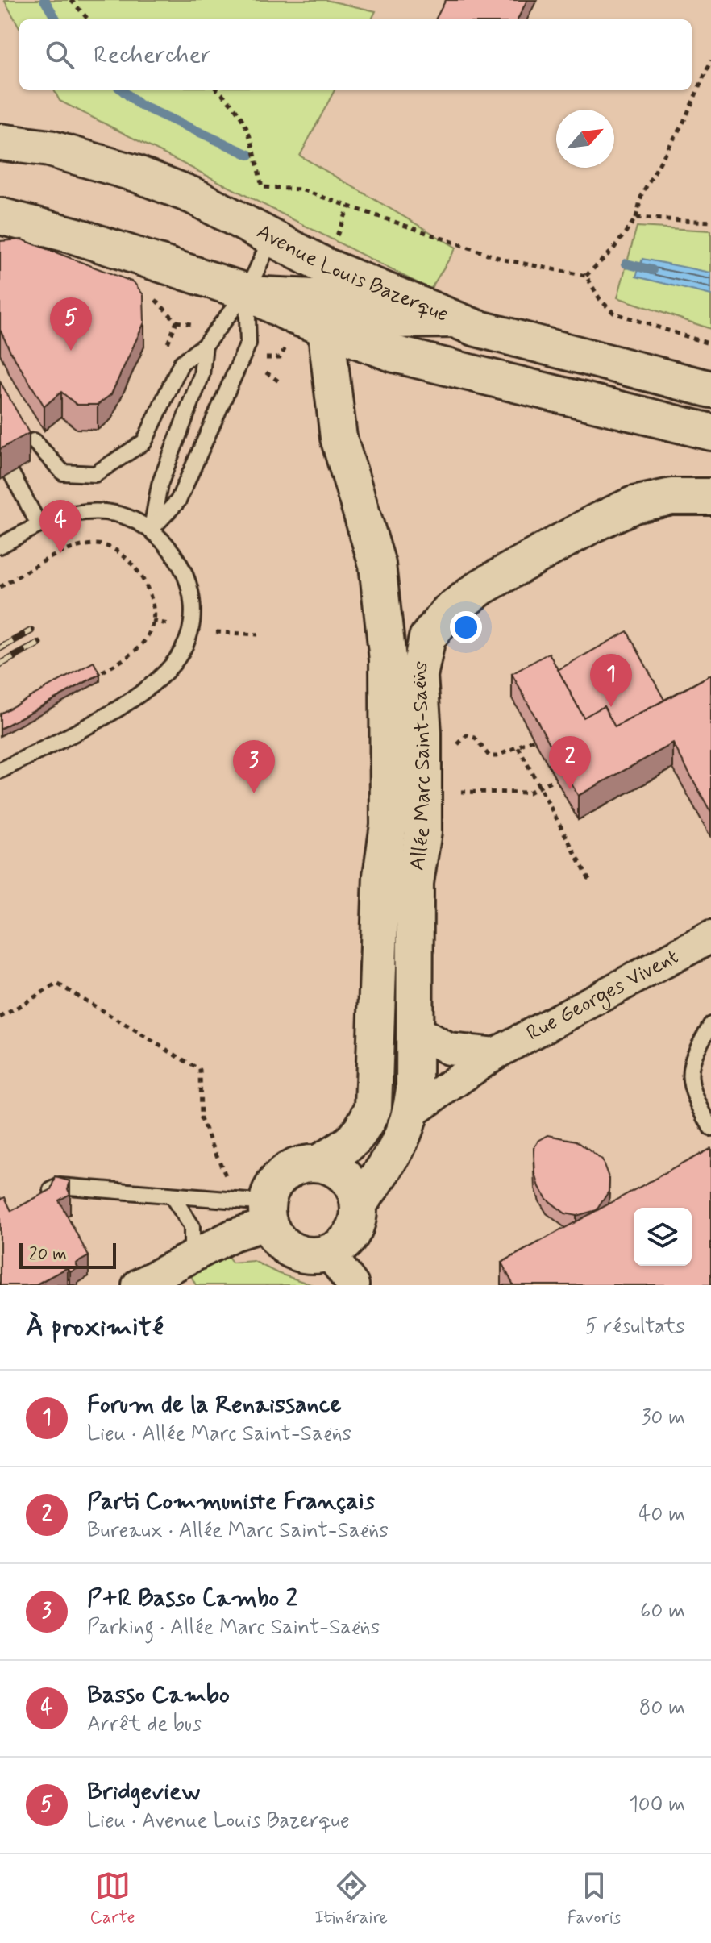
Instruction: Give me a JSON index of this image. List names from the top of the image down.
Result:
{
  "streets": {
    "street": ["Avenue Louis Bazerque", "Allée Marc Saint-Saëns", "Rue Georges Vivent"]
  },
  "crossings": [
    ["Allée Marc Saint-Saëns", "Rue Georges Vivent"]
  ],
  "scale_bar": "20 m",
  "north": "top right",
  "page": {
    "search": "Rechercher",
    "pins": [
      "5",
      "4",
      "1",
      "2",
      "3"
    ],
    "scale": "20 m",
    "heading": ["À proximité", "5 résultats"],
    "list": [
      {
        "mark": "1",
        "name": "Forum de la Renaissance",
        "note": "Lieu · Allée Marc Saint-Saëns",
        "value": "30 m"
      },
      {
        "mark": "2",
        "name": "Parti Communiste Français",
        "note": "Bureaux · Allée Marc Saint-Saëns",
        "value": "40 m"
      },
      {
        "mark": "3",
        "name": "P+R Basso Cambo 2",
        "note": "Parking · Allée Marc Saint-Saëns",
        "value": "60 m"
      },
      {
        "mark": "4",
        "name": "Basso Cambo",
        "note": "Arrêt de bus",
        "value": "80 m"
      },
      {
        "mark": "5",
        "name": "Bridgeview",
        "note": "Lieu · Avenue Louis Bazerque",
        "value": "100 m"
      }
    ],
    "nav": ["Carte", "Itinéraire", "Favoris"]
  }
}
